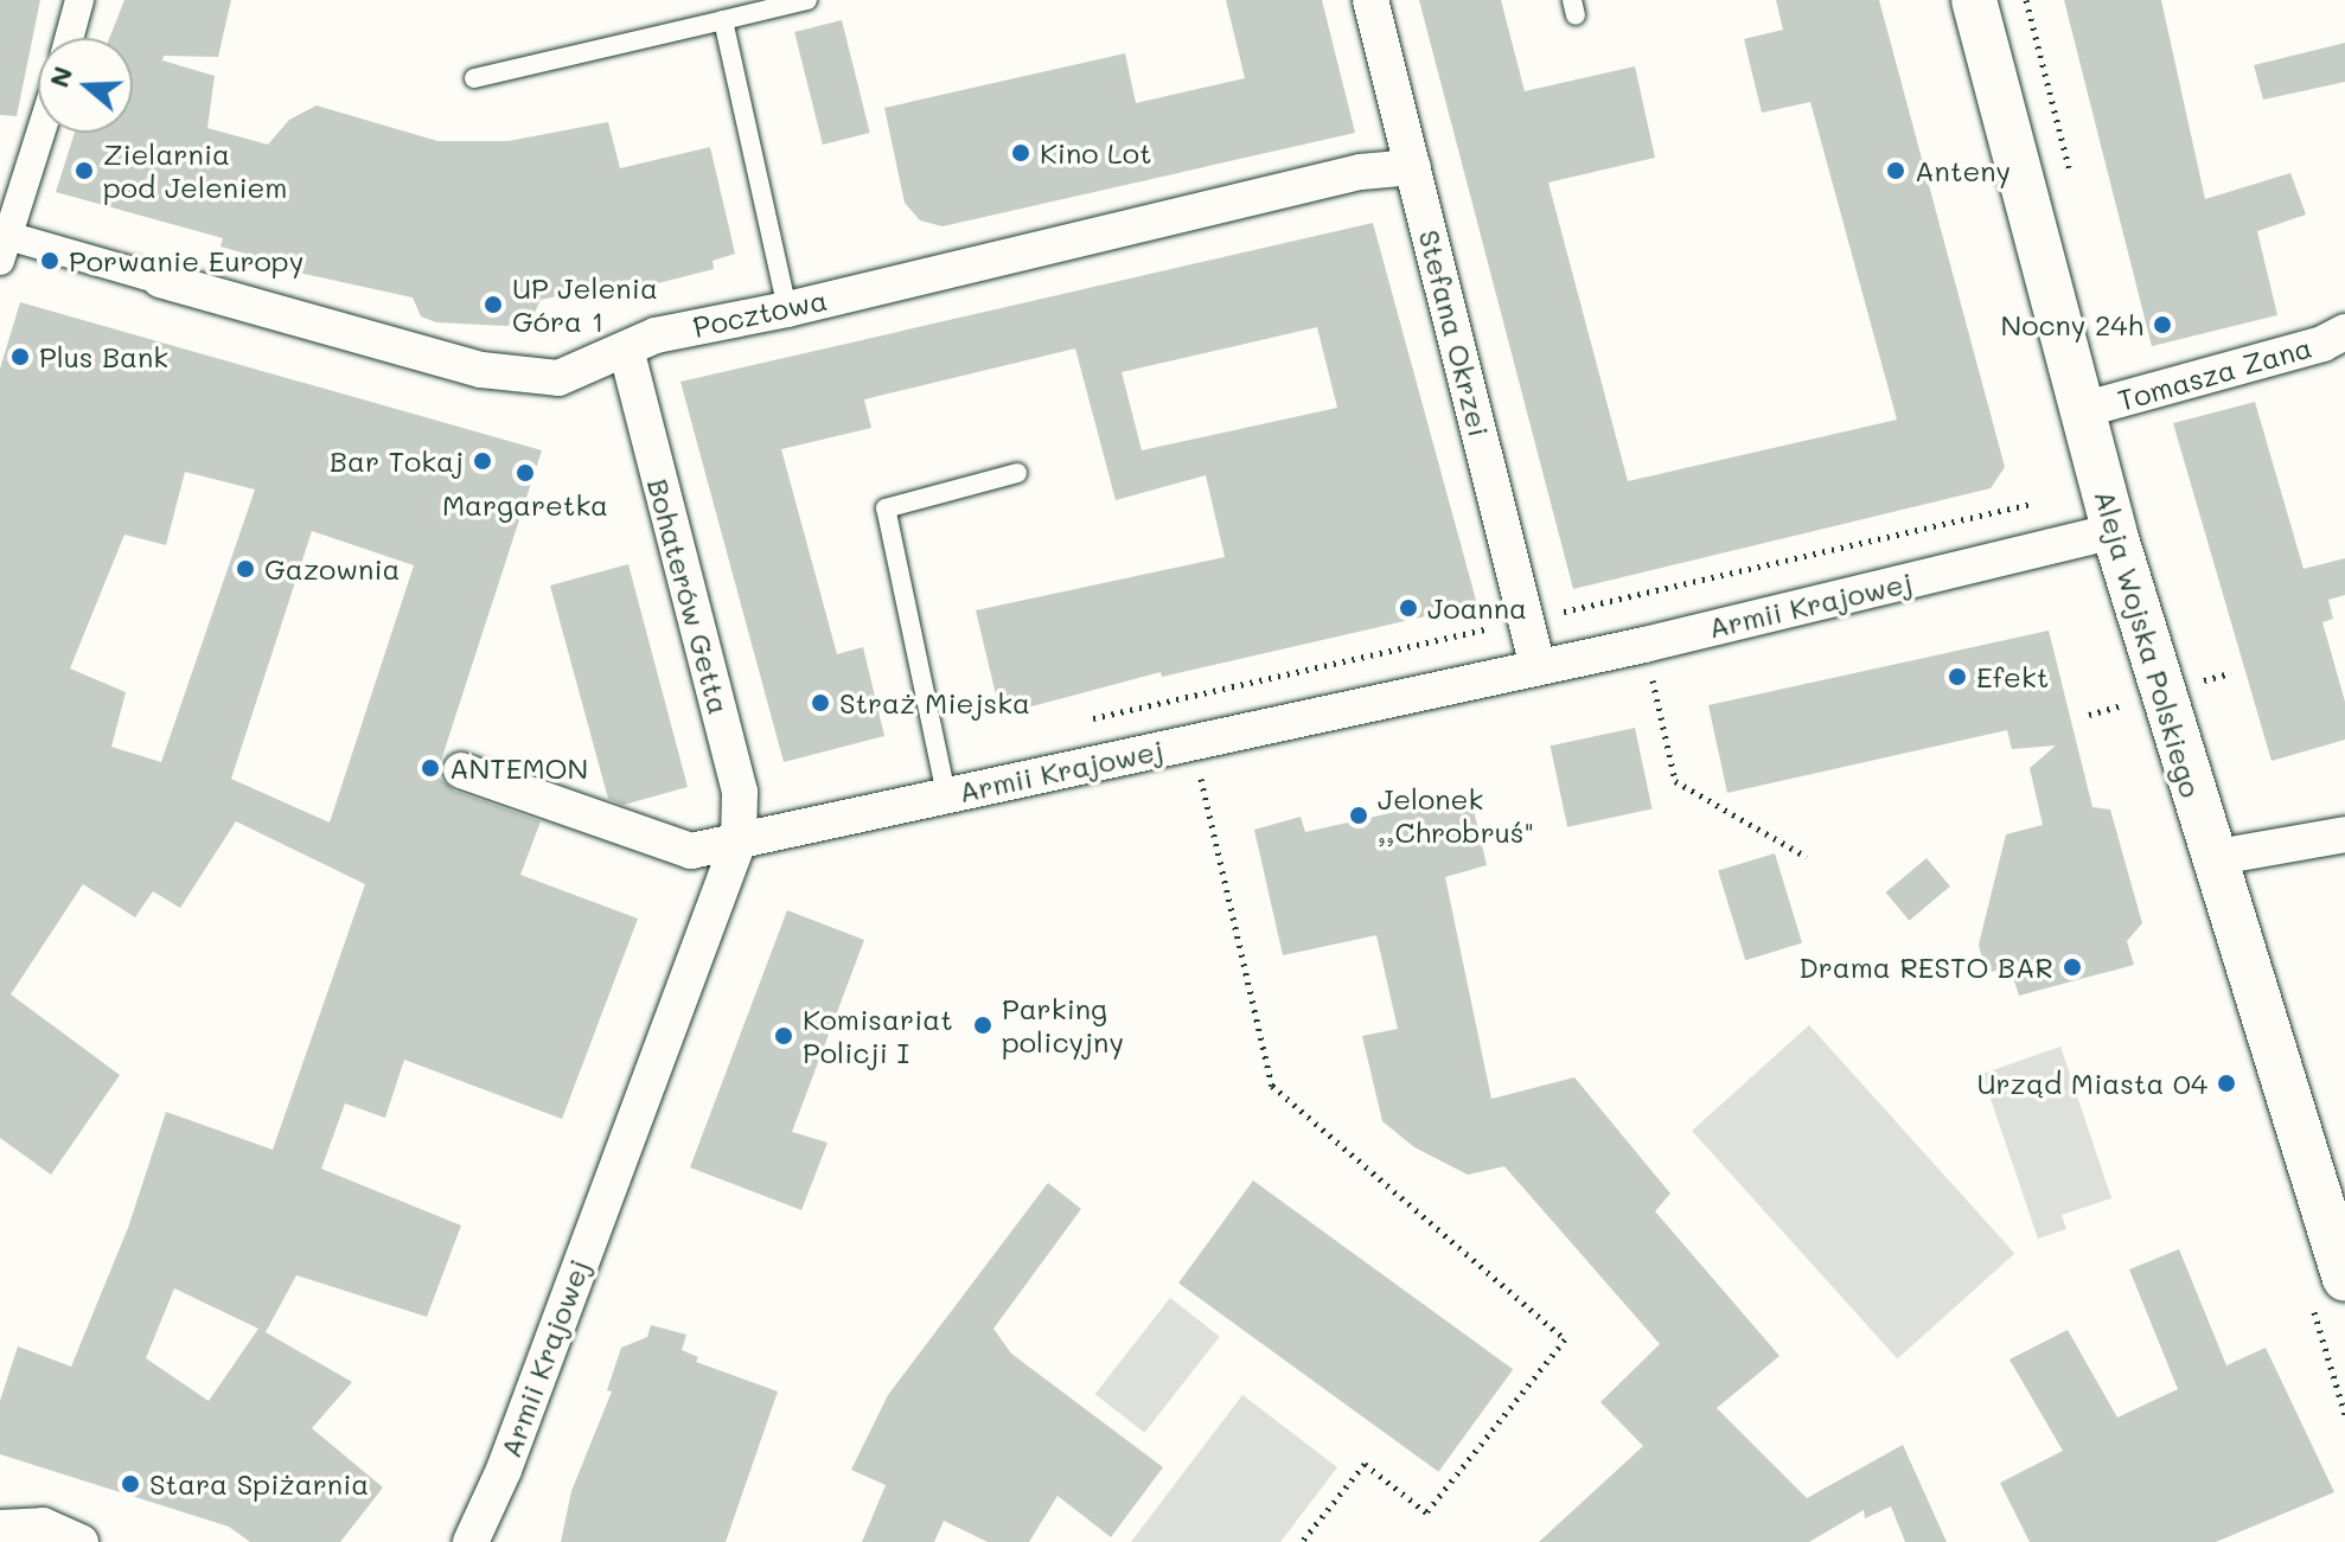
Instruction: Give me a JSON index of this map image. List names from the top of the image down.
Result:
{
  "streets": {
    "street": [
      "Pocztowa",
      "Stefana Okrzei",
      "Tomasza Zana",
      "Bohaterów Getta",
      "Armii Krajowej",
      "Aleja Wojska Polskiego"
    ]
  },
  "crossings": [
    ["Pocztowa", "Stefana Okrzei"],
    ["Pocztowa", "Bohaterów Getta"],
    ["Stefana Okrzei", "Armii Krajowej"],
    ["Tomasza Zana", "Aleja Wojska Polskiego"],
    ["Bohaterów Getta", "Armii Krajowej"],
    ["Armii Krajowej", "Aleja Wojska Polskiego"]
  ],
  "places": [
    "Kino Lot",
    "Zielarnia pod Jeleniem",
    "Anteny",
    "Porwanie Europy",
    "UP Jelenia Góra 1",
    "Nocny 24h",
    "Plus Bank",
    "Bar Tokaj",
    "Margaretka",
    "Gazownia",
    "Joanna",
    "Efekt",
    "Straż Miejska",
    "ANTEMON",
    "Jelonek ,,Chrobruś\"",
    "Drama RESTO BAR",
    "Parking policyjny",
    "Komisariat Policji I",
    "Urząd Miasta 04",
    "Stara Spiżarnia"
  ],
  "north": "left"
}
